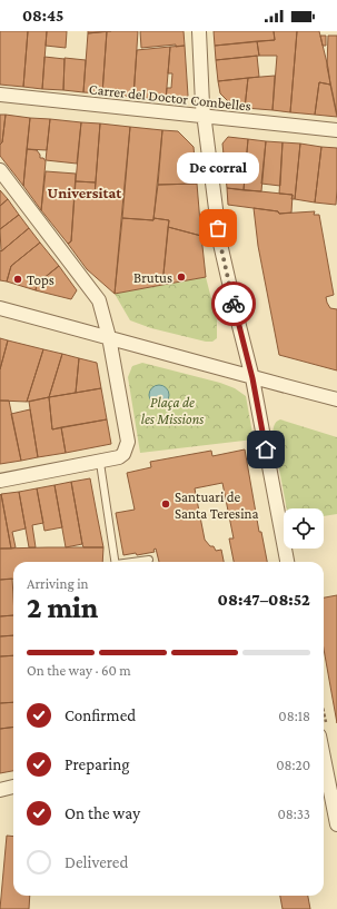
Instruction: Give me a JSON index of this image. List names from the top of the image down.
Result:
{
  "streets": {
    "street": ["Carrer del Doctor Combelles"]
  },
  "districts": ["Universitat"],
  "parks": ["Plaça de les Missions"],
  "places": [
    "De corral",
    "Brutus",
    "Tops",
    "Santuari de Santa Teresina"
  ],
  "page": {
    "status": "08:45",
    "bubble": "De corral",
    "heading": ["2 min", "Arriving in", "08:47–08:52"],
    "bar": "On the way · 60 m",
    "list": [
      ["Confirmed", "08:18"],
      ["Preparing", "08:20"],
      ["On the way", "08:33"],
      "Delivered"
    ]
  }
}
